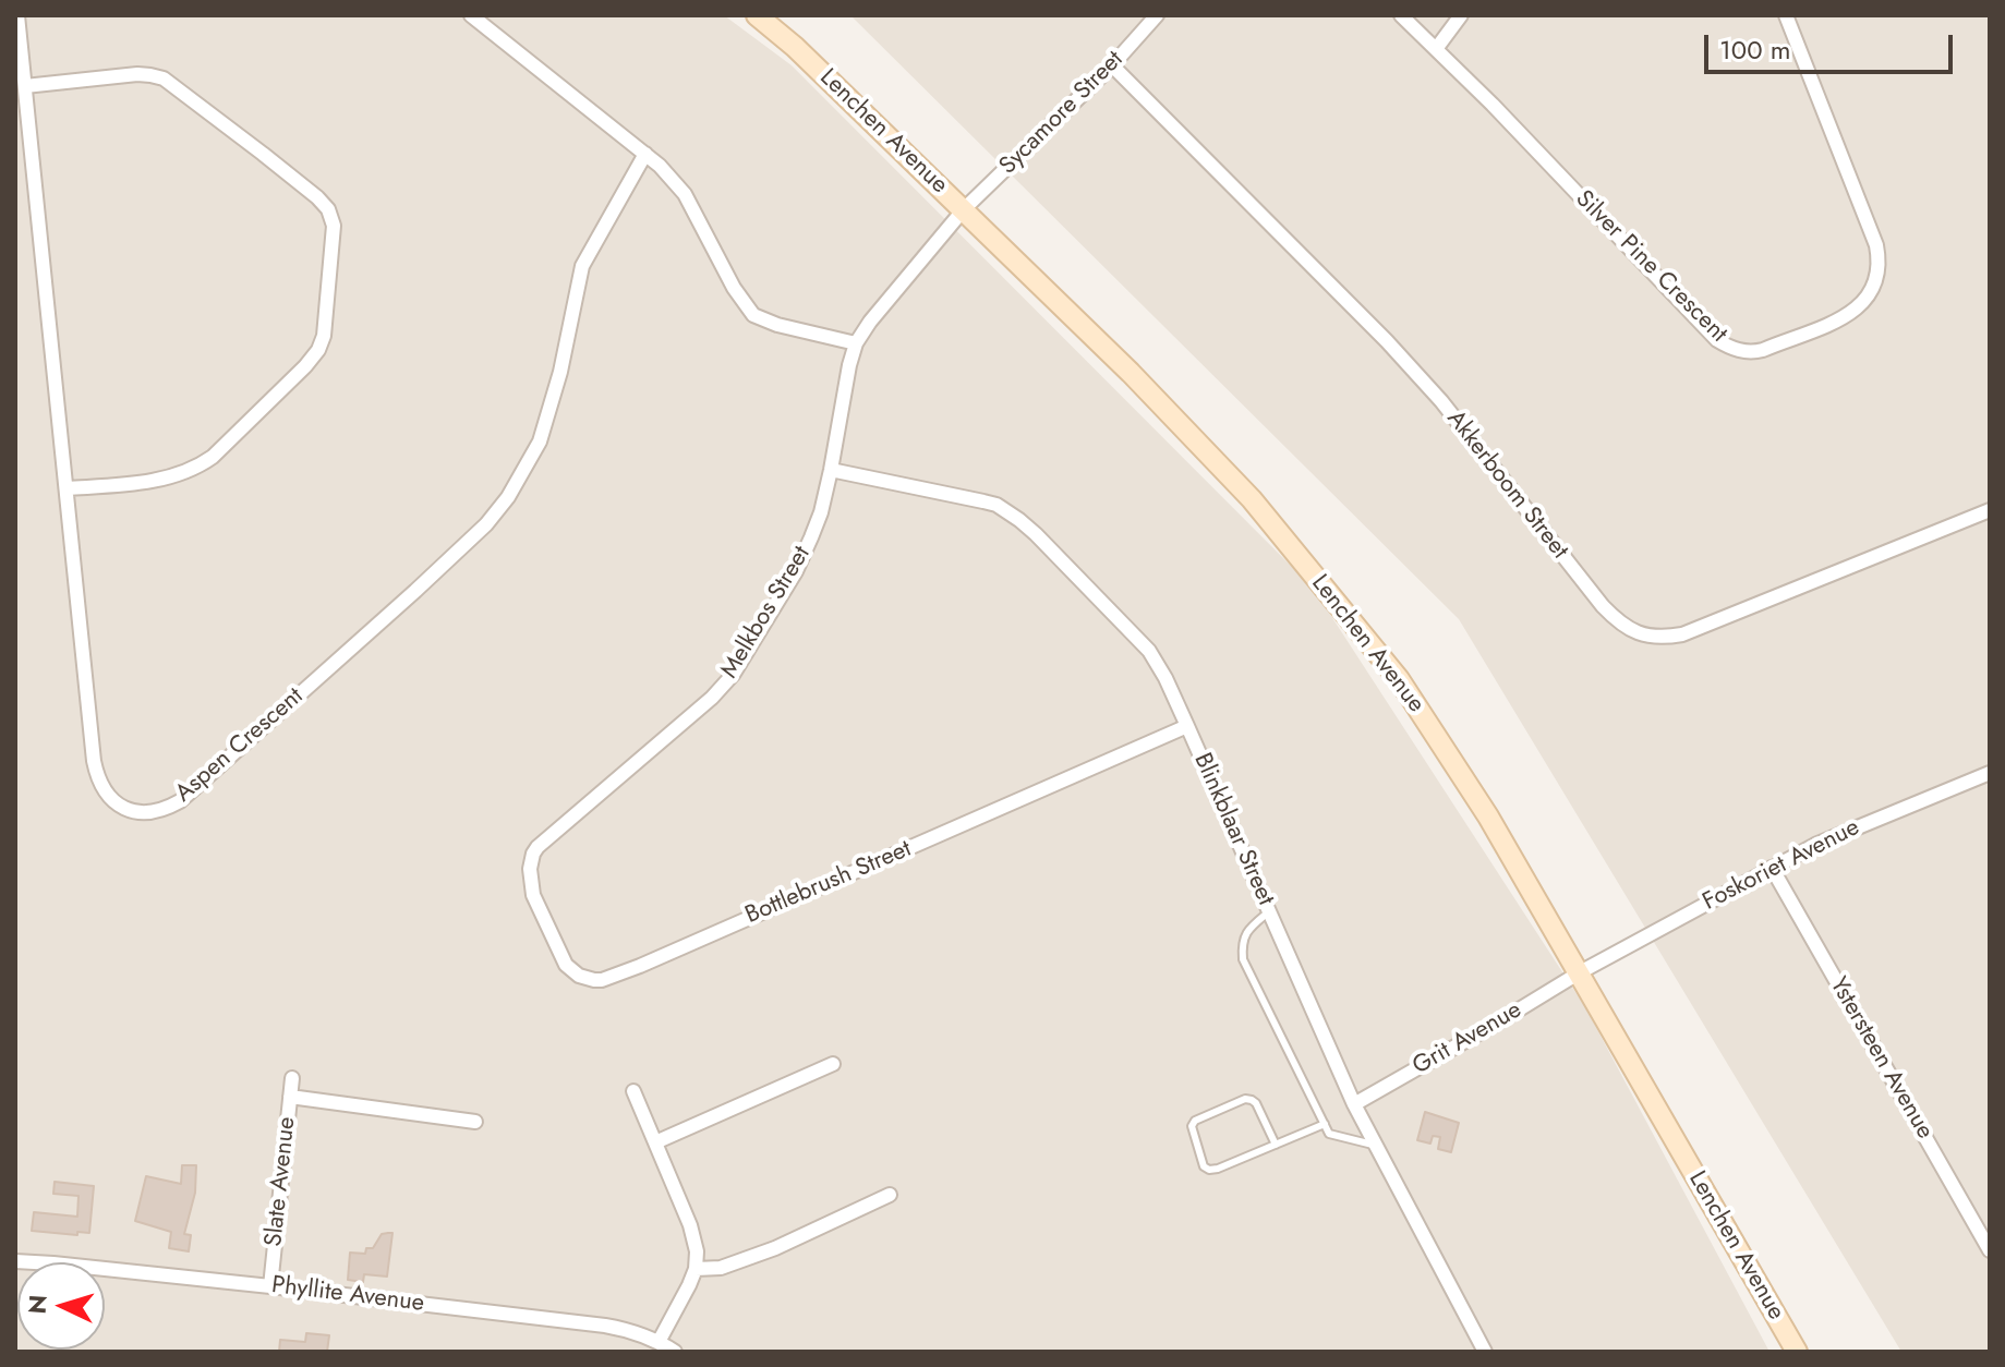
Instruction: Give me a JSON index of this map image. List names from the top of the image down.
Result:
{
  "streets": {
    "main road": ["Lenchen Avenue"],
    "street": [
      "Sycamore Street",
      "Silver Pine Crescent",
      "Akkerboom Street",
      "Melkbos Street",
      "Aspen Crescent",
      "Blinkblaar Street",
      "Foskoriet Avenue",
      "Bottlebrush Street",
      "Grit Avenue",
      "Ystersteen Avenue",
      "Slate Avenue",
      "Phyllite Avenue"
    ]
  },
  "crossings": [
    ["Sycamore Street", "Lenchen Avenue"],
    ["Sycamore Street", "Akkerboom Street"],
    ["Sycamore Street", "Melkbos Street"],
    ["Lenchen Avenue", "Melkbos Street"],
    ["Lenchen Avenue", "Foskoriet Avenue"],
    ["Lenchen Avenue", "Grit Avenue"],
    ["Melkbos Street", "Blinkblaar Street"],
    ["Melkbos Street", "Bottlebrush Street"],
    ["Blinkblaar Street", "Bottlebrush Street"],
    ["Blinkblaar Street", "Grit Avenue"],
    ["Foskoriet Avenue", "Grit Avenue"],
    ["Foskoriet Avenue", "Ystersteen Avenue"],
    ["Slate Avenue", "Phyllite Avenue"]
  ],
  "scale_bar": "100 m",
  "north": "left"
}
